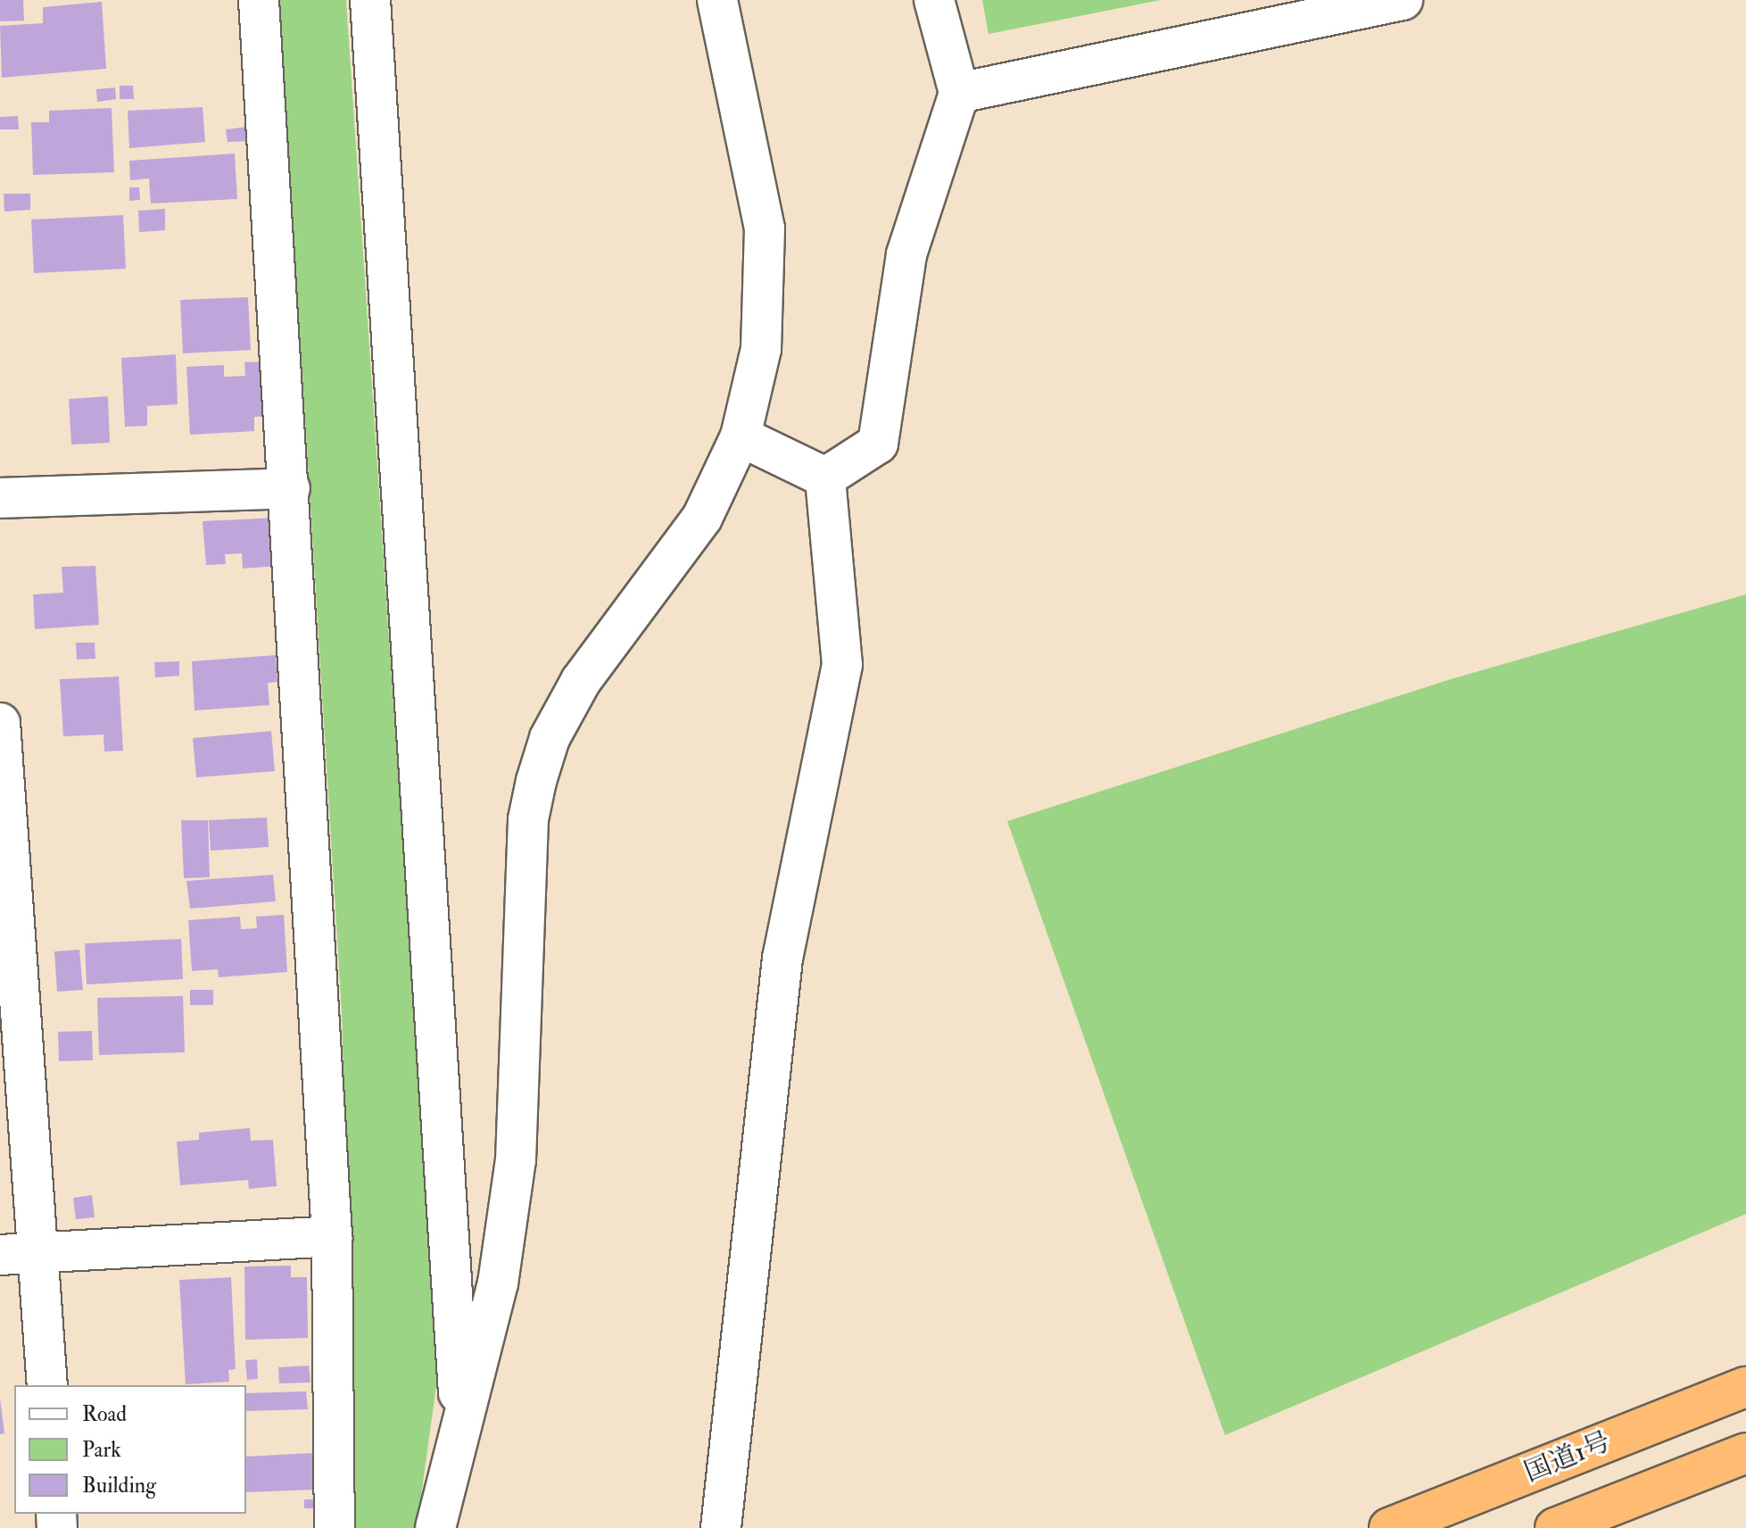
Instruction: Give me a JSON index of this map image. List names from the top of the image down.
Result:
{
  "streets": {
    "highway": ["国道1号"]
  },
  "legend": ["Road", "Park", "Building"]
}
